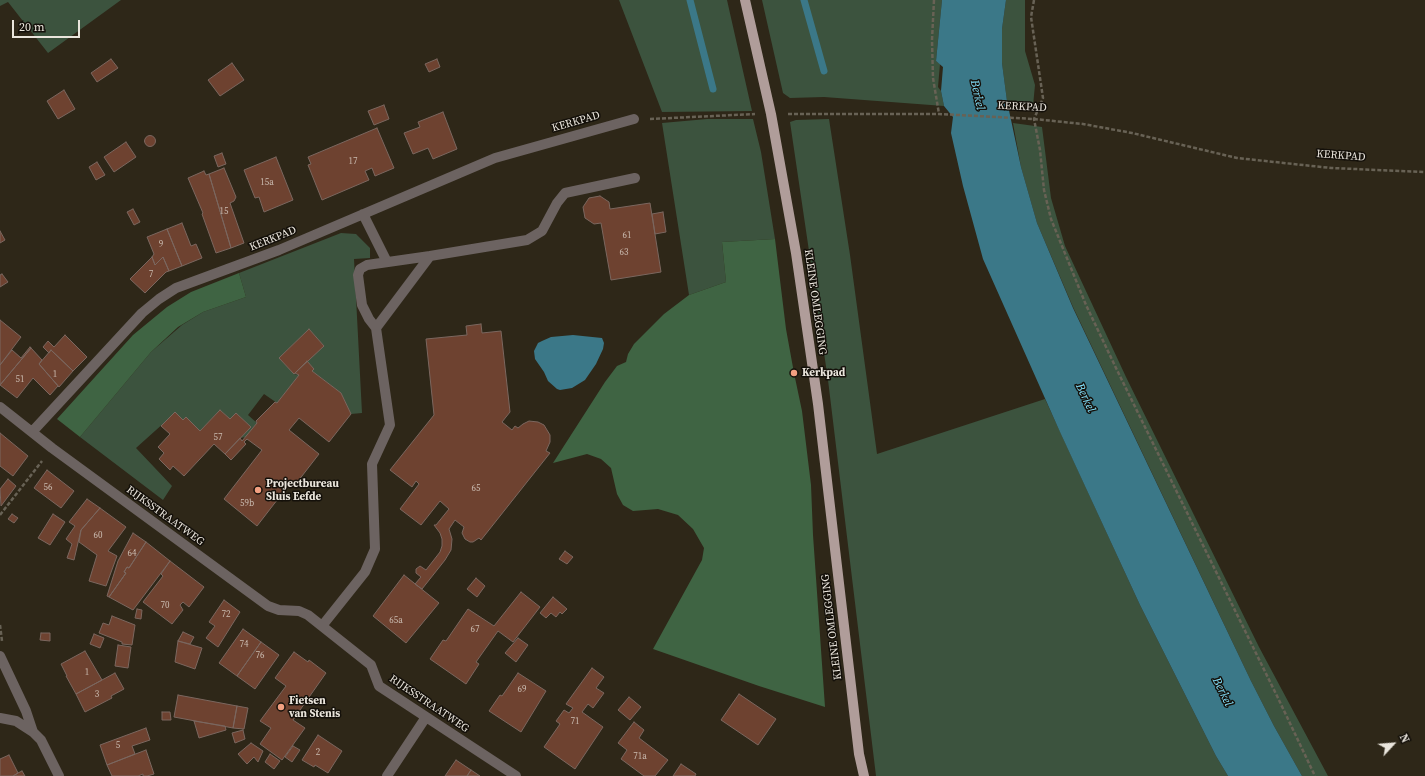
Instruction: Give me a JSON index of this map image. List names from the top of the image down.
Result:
{
  "streets": {
    "main road": ["KLEINE OMLEGGING"],
    "street": ["KERKPAD", "RIJKSSTRAATWEG"]
  },
  "crossings": [
    ["KERKPAD", "KLEINE OMLEGGING"],
    ["KERKPAD", "RIJKSSTRAATWEG"]
  ],
  "water": ["Berkel"],
  "places": ["Kerkpad", "Projectbureau Sluis Eefde", "Fietsen van Stenis"],
  "house_numbers": [
    "17",
    "15a",
    "15",
    "61",
    "9",
    "63",
    "7",
    "1",
    "51",
    "57",
    "56",
    "65",
    "59b",
    "60",
    "64",
    "70",
    "72",
    "65a",
    "67",
    "74",
    "76",
    "1",
    "69",
    "3",
    "71",
    "5",
    "2",
    "71a"
  ],
  "scale_bar": "20 m",
  "north": "top right"
}
